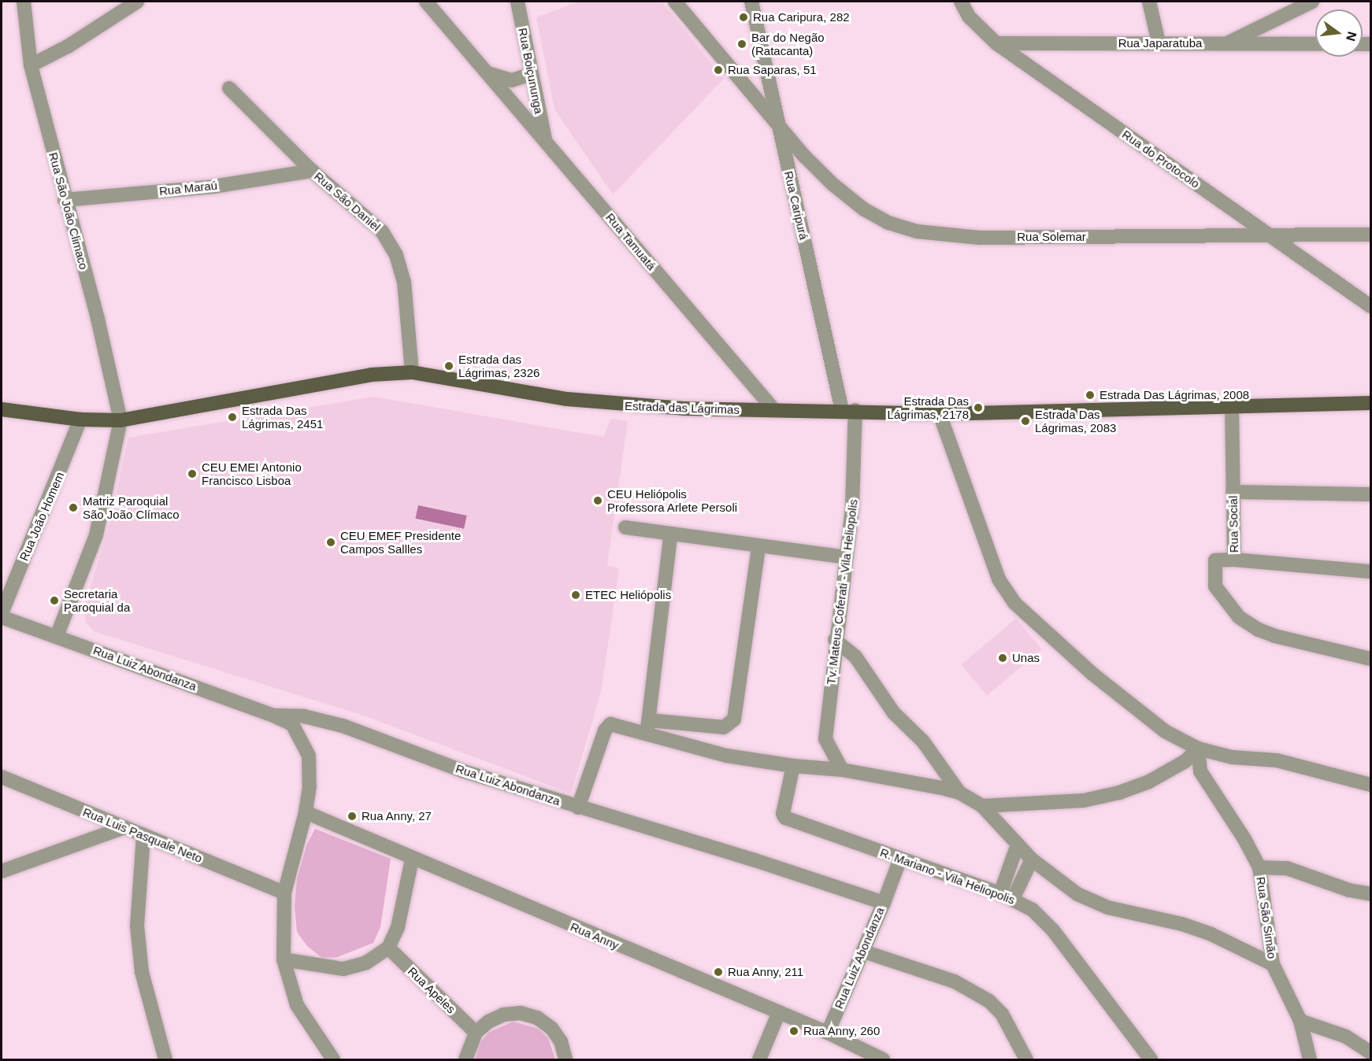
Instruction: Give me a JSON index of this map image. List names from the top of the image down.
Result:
{
  "streets": {
    "main road": ["Estrada das Lágrimas"],
    "street": [
      "Rua Japaratuba",
      "Rua Boiçununga",
      "Rua do Protocolo",
      "Rua Maraú",
      "Rua São Daniel",
      "Rua Caripurá",
      "Rua São João Climaco",
      "Rua Solemar",
      "Rua Tamuatá",
      "Rua João Homem",
      "Rua Social",
      "Tv. Mateus Coferati - Vila Heliopolis",
      "Rua Luiz Abondanza",
      "Rua Luis Pasquale Neto",
      "R. Mariano - Vila Heliopolis",
      "Rua São Simão",
      "Rua Anny",
      "Rua Apeles"
    ]
  },
  "crossings": [
    ["Rua Japaratuba", "Rua do Protocolo"],
    ["Rua Boiçununga", "Rua Tamuatá"],
    ["Rua do Protocolo", "Rua Solemar"],
    ["Rua Maraú", "Rua São Daniel"],
    ["Rua Maraú", "Rua São João Climaco"],
    ["Rua São Daniel", "Estrada das Lágrimas"],
    ["Rua Caripurá", "Rua Solemar"],
    ["Rua Caripurá", "Estrada das Lágrimas"],
    ["Rua Caripurá", "Tv. Mateus Coferati - Vila Heliopolis"],
    ["Rua São João Climaco", "Estrada das Lágrimas"],
    ["Rua Tamuatá", "Estrada das Lágrimas"],
    ["Estrada das Lágrimas", "Rua João Homem"],
    ["Estrada das Lágrimas", "Rua Social"],
    ["Estrada das Lágrimas", "Tv. Mateus Coferati - Vila Heliopolis"],
    ["Rua Luiz Abondanza", "Rua Anny"]
  ],
  "places": [
    "Rua Caripura, 282",
    "Bar do Negão (Ratacanta)",
    "Rua Saparas, 51",
    "Estrada das Lágrimas, 2326",
    "Estrada Das Lágrimas, 2008",
    "Estrada Das Lágrimas, 2178",
    "Estrada Das Lágrimas, 2451",
    "Estrada Das Lágrimas, 2083",
    "CEU EMEI Antonio Francisco Lisboa",
    "CEU Heliópolis Professora Arlete Persoli",
    "Matriz Paroquial São João Clímaco",
    "CEU EMEF Presidente Campos Sallles",
    "ETEC Heliópolis",
    "Secretaria Paroquial da",
    "Unas",
    "Rua Anny, 27",
    "Rua Anny, 211",
    "Rua Anny, 260"
  ],
  "north": "right"
}
